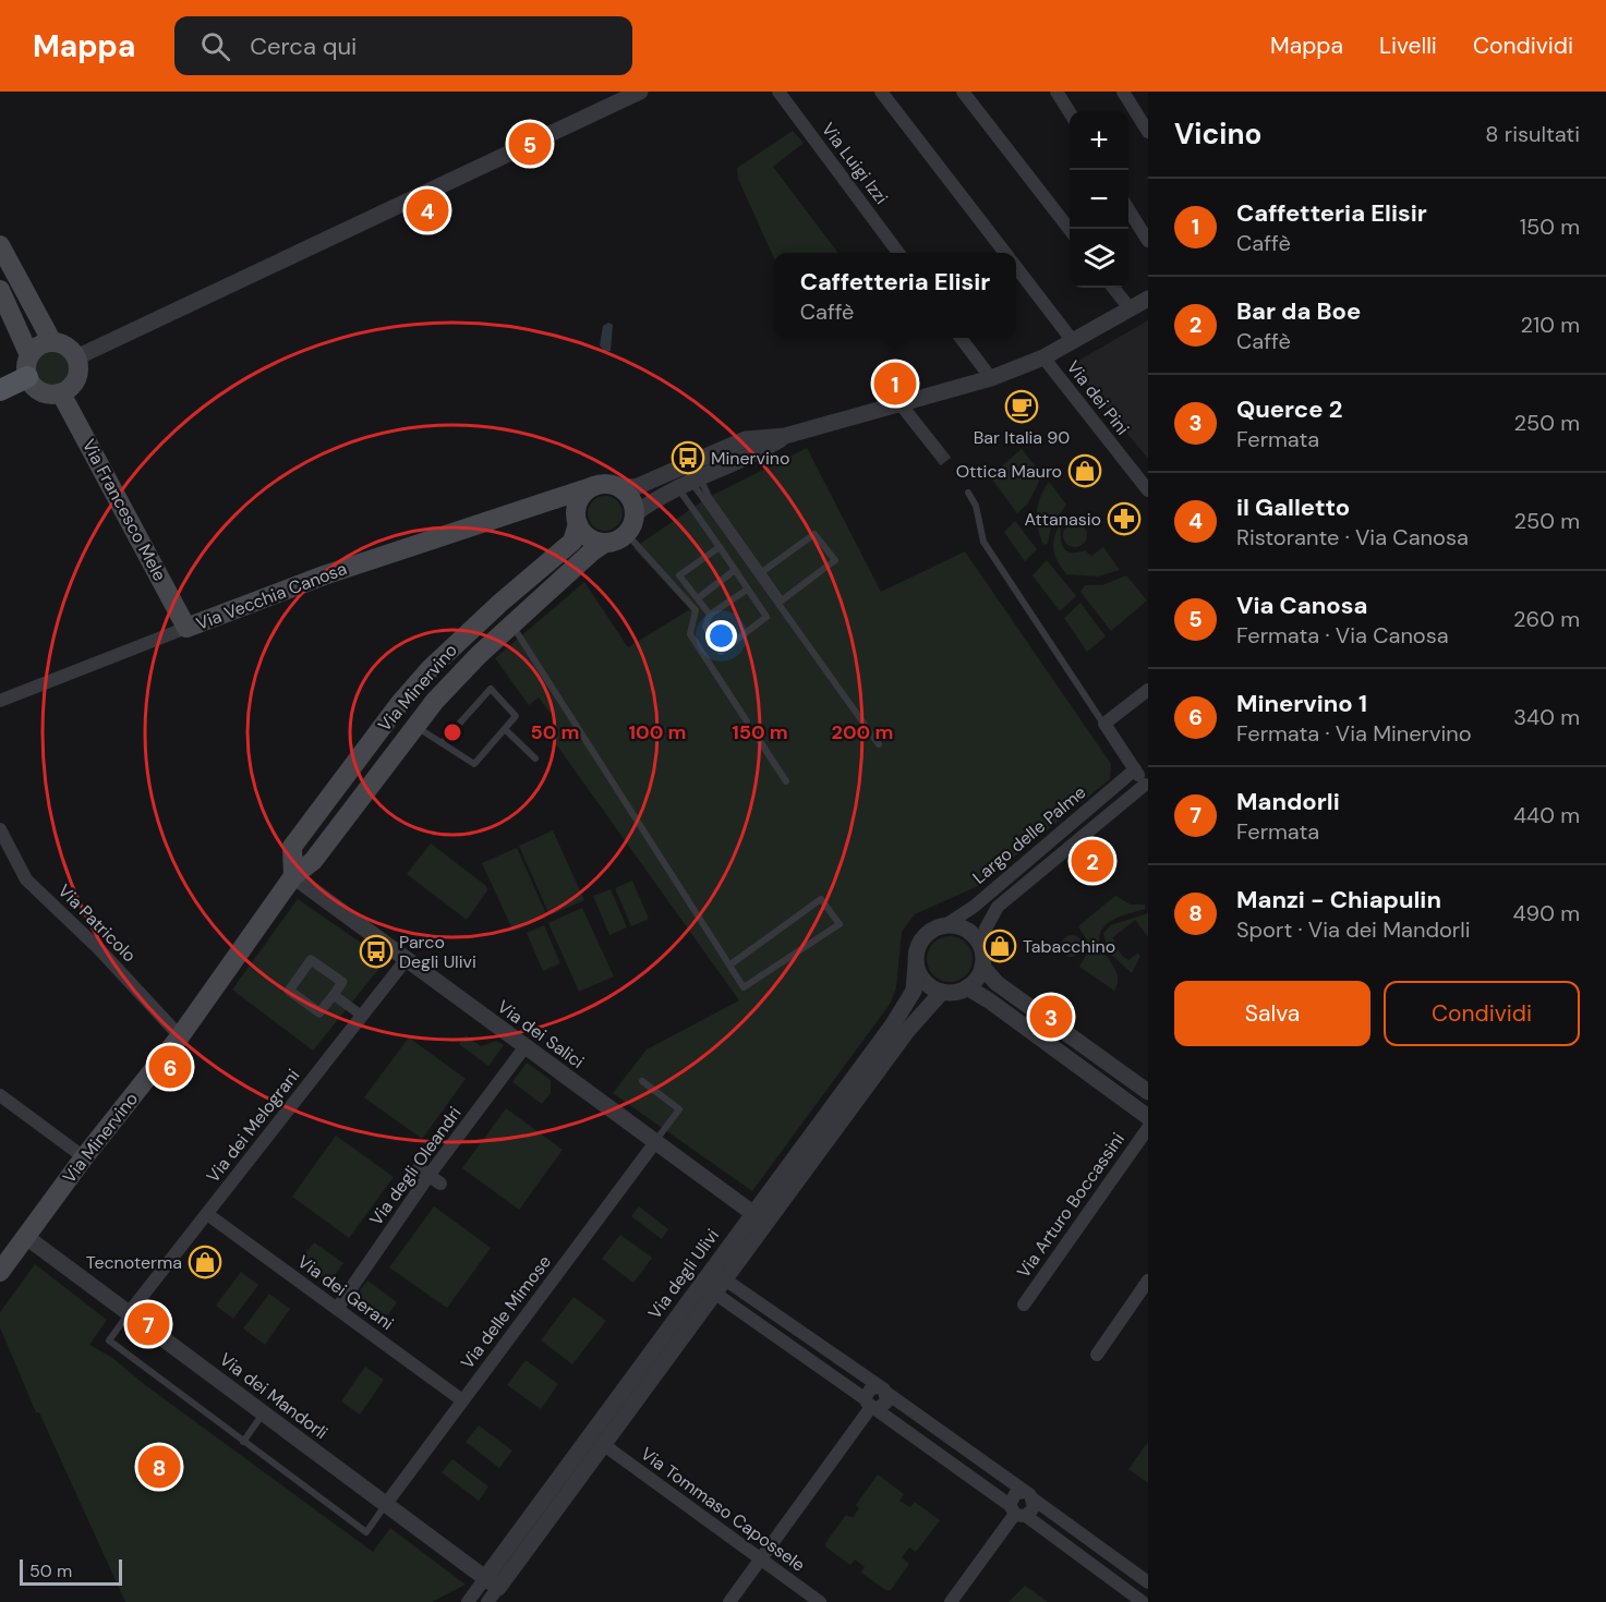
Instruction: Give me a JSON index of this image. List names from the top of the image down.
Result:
{
  "streets": {
    "main road": ["Via Francesco Mele", "Via Vecchia Canosa", "Via Minervino"],
    "street": [
      "Via Luigi Izzi",
      "Via dei Pini",
      "Largo delle Palme",
      "Via Patricolo",
      "Via dei Salici",
      "Via dei Melograni",
      "Via degli Oleandri",
      "Via Arturo Boccassini",
      "Via degli Ulivi",
      "Via dei Gerani",
      "Via delle Mimose",
      "Via dei Mandorli",
      "Via Tommaso Capossele"
    ]
  },
  "crossings": [
    ["Via Francesco Mele", "Via Vecchia Canosa"],
    ["Via Vecchia Canosa", "Via Minervino"],
    ["Via Minervino", "Via Patricolo"],
    ["Via Minervino", "Via dei Salici"],
    ["Via Minervino", "Via dei Mandorli"],
    ["Largo delle Palme", "Via degli Ulivi"],
    ["Via dei Salici", "Via dei Melograni"],
    ["Via dei Salici", "Via degli Oleandri"],
    ["Via dei Salici", "Via degli Ulivi"],
    ["Via dei Salici", "Via delle Mimose"],
    ["Via dei Melograni", "Via dei Gerani"],
    ["Via dei Melograni", "Via dei Mandorli"],
    ["Via degli Oleandri", "Via dei Gerani"],
    ["Via degli Ulivi", "Via dei Mandorli"],
    ["Via degli Ulivi", "Via Tommaso Capossele"],
    ["Via dei Gerani", "Via delle Mimose"],
    ["Via delle Mimose", "Via dei Mandorli"]
  ],
  "places": {
    "cafe": ["Bar Italia 90"],
    "bus stop": ["Minervino", "Parco Degli Ulivi"],
    "shop": ["Ottica Mauro", "Tabacchino", "Tecnoterma"],
    "pharmacy": ["Attanasio"]
  },
  "scale_bar": "50 m",
  "page": {
    "header": "Mappa",
    "search": "Cerca qui",
    "nav": ["Mappa", "Livelli", "Condividi"],
    "heading": ["Vicino", "8 risultati"],
    "map_buttons": ["+", "−"],
    "pins": [
      "5",
      "4",
      "1",
      "2",
      "3",
      "6",
      "7",
      "8"
    ],
    "list": [
      {
        "mark": "1",
        "name": "Caffetteria Elisir",
        "note": "Caffè",
        "value": "150 m"
      },
      {
        "mark": "2",
        "name": "Bar da Boe",
        "note": "Caffè",
        "value": "210 m"
      },
      {
        "mark": "3",
        "name": "Querce 2",
        "note": "Fermata",
        "value": "250 m"
      },
      {
        "mark": "4",
        "name": "il Galletto",
        "note": "Ristorante · Via Canosa",
        "value": "250 m"
      },
      {
        "mark": "5",
        "name": "Via Canosa",
        "note": "Fermata · Via Canosa",
        "value": "260 m"
      },
      {
        "mark": "6",
        "name": "Minervino 1",
        "note": "Fermata · Via Minervino",
        "value": "340 m"
      },
      {
        "mark": "7",
        "name": "Mandorli",
        "note": "Fermata",
        "value": "440 m"
      },
      {
        "mark": "8",
        "name": "Manzi - Chiapulin",
        "note": "Sport · Via dei Mandorli",
        "value": "490 m"
      }
    ],
    "popup": ["Caffetteria Elisir", "Caffè"],
    "buttons": ["Salva", "Condividi"],
    "scale": "50 m"
  },
  "rings": [
    "50 m",
    "100 m",
    "150 m",
    "200 m"
  ]
}
